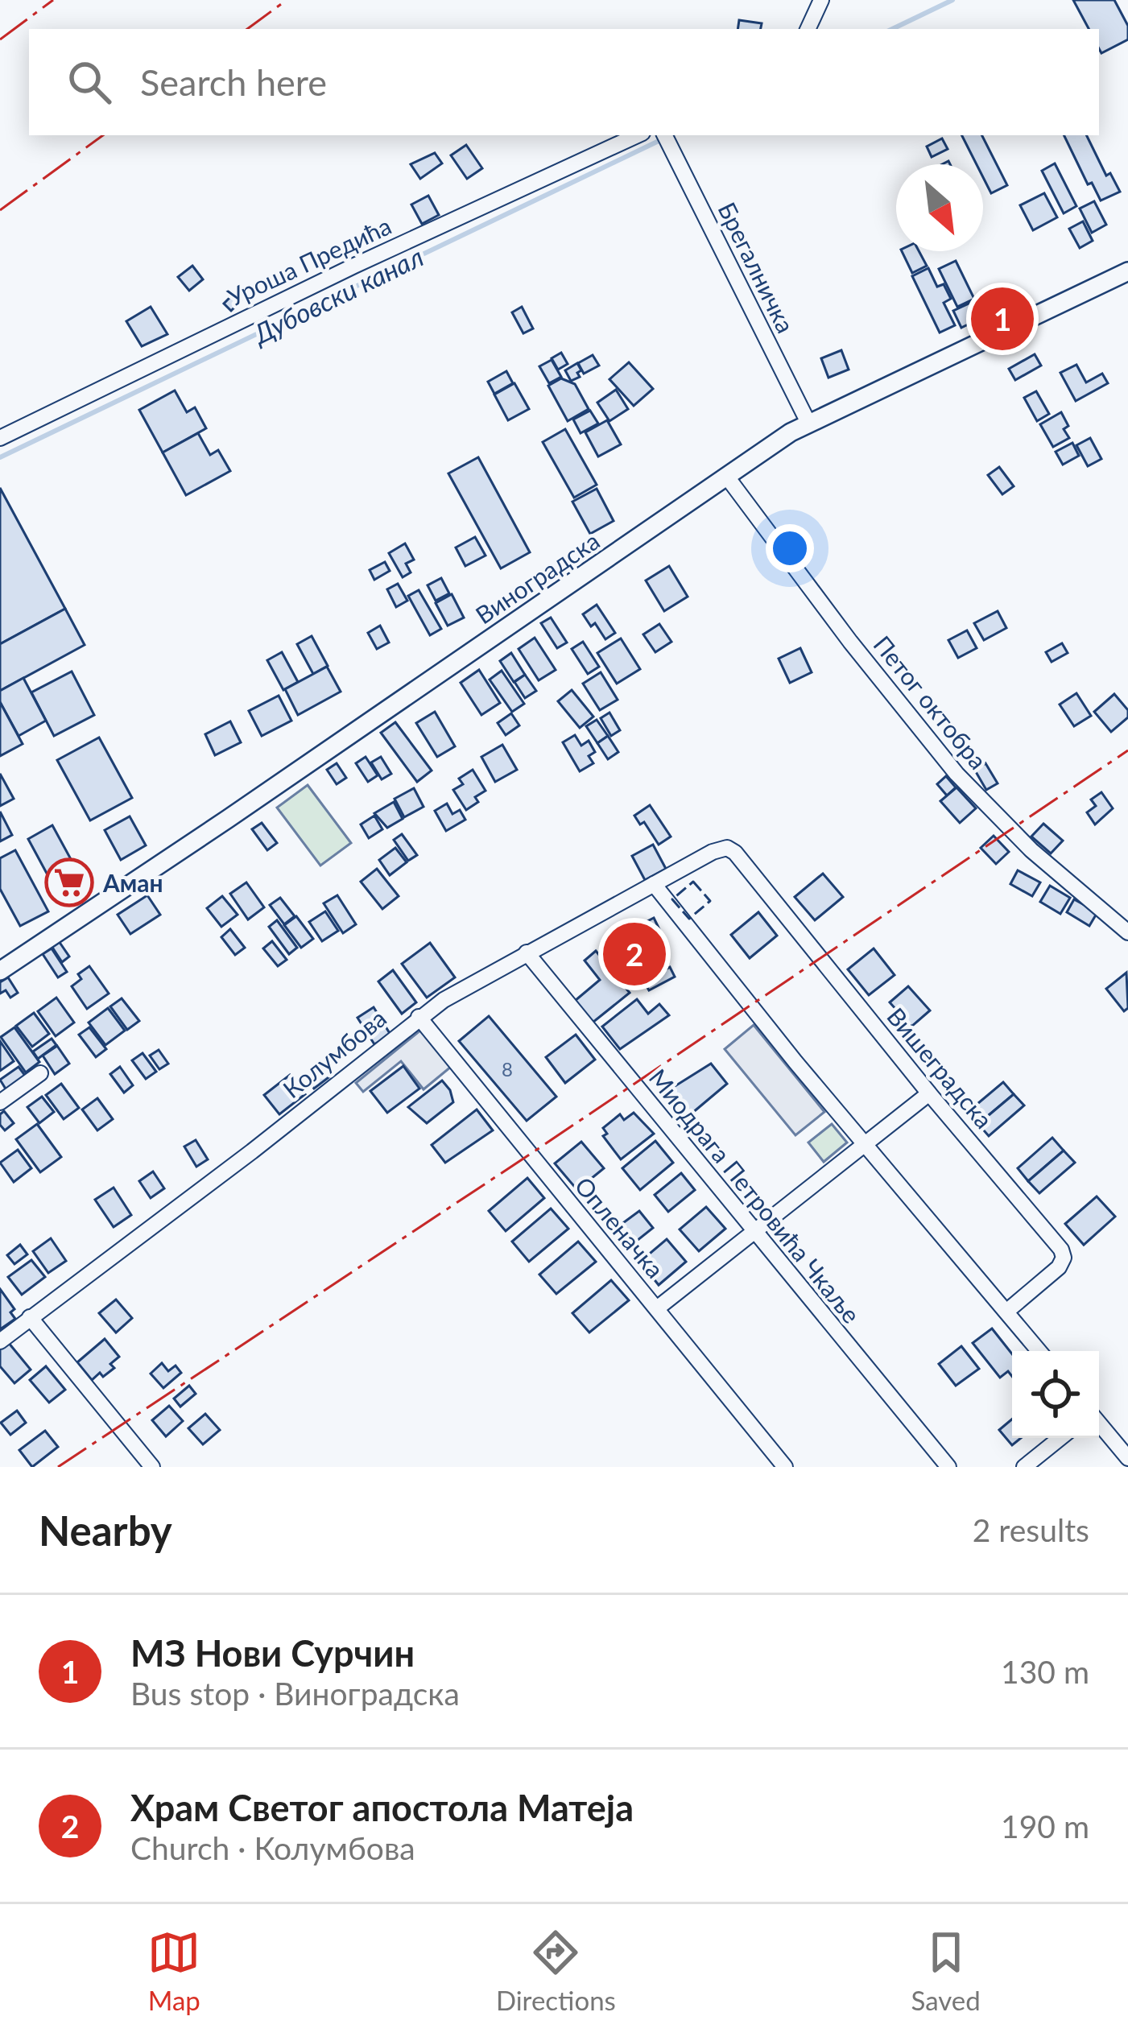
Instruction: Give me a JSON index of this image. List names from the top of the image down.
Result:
{
  "streets": {
    "street": [
      "Уроша Предића",
      "Брегалничка",
      "Виноградска",
      "Петог октобра",
      "Колумбова",
      "Вишеградска",
      "Миодрага Петровића Чкаље",
      "Опленачка"
    ]
  },
  "crossings": [
    ["Брегалничка", "Виноградска"],
    ["Виноградска", "Петог октобра"],
    ["Колумбова", "Вишеградска"],
    ["Колумбова", "Миодрага Петровића Чкаље"],
    ["Колумбова", "Опленачка"]
  ],
  "water": ["Дубовски канал"],
  "places": {
    "supermarket": ["Аман"]
  },
  "house_numbers": ["8"],
  "north": "bottom right",
  "page": {
    "search": "Search here",
    "pins": ["1", "2"],
    "heading": ["Nearby", "2 results"],
    "list": [
      {
        "mark": "1",
        "name": "МЗ Нови Сурчин",
        "note": "Bus stop · Виноградска",
        "value": "130 m"
      },
      {
        "mark": "2",
        "name": "Храм Светог апостола Матеја",
        "note": "Church · Колумбова",
        "value": "190 m"
      }
    ],
    "nav": ["Map", "Directions", "Saved"]
  }
}
